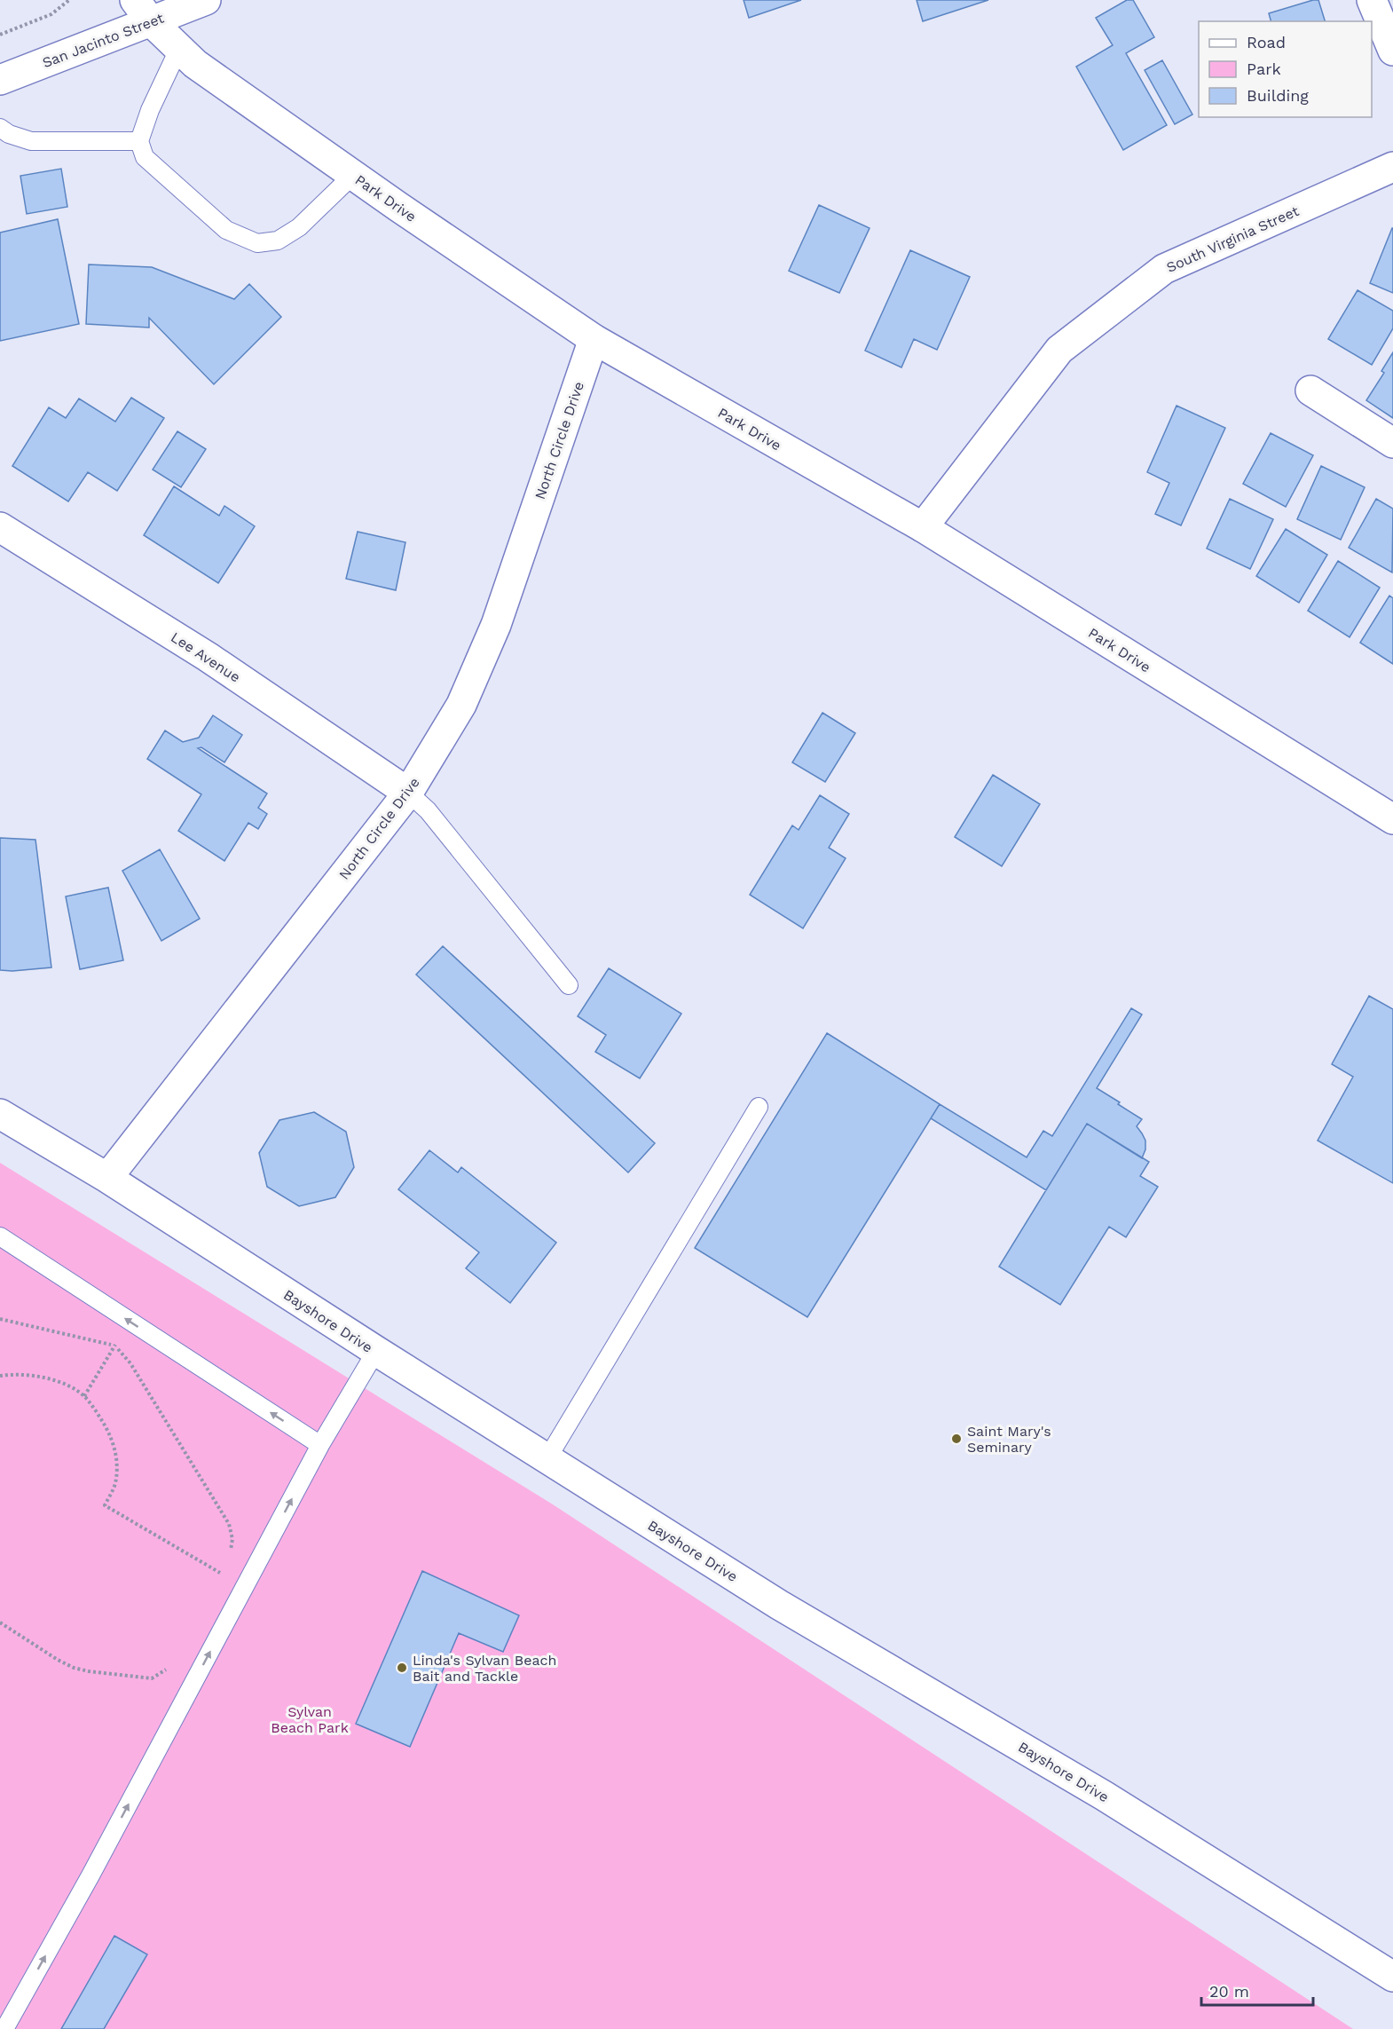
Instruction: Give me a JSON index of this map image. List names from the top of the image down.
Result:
{
  "streets": {
    "street": [
      "San Jacinto Street",
      "Park Drive",
      "South Virginia Street",
      "North Circle Drive",
      "Lee Avenue",
      "Bayshore Drive"
    ]
  },
  "crossings": [
    ["San Jacinto Street", "Park Drive"],
    ["Park Drive", "South Virginia Street"],
    ["Park Drive", "North Circle Drive"],
    ["North Circle Drive", "Lee Avenue"],
    ["North Circle Drive", "Bayshore Drive"]
  ],
  "parks": ["Sylvan Beach Park"],
  "places": ["Saint Mary's Seminary", "Linda's Sylvan Beach Bait and Tackle"],
  "legend": ["Road", "Park", "Building"],
  "scale_bar": "20 m"
}
